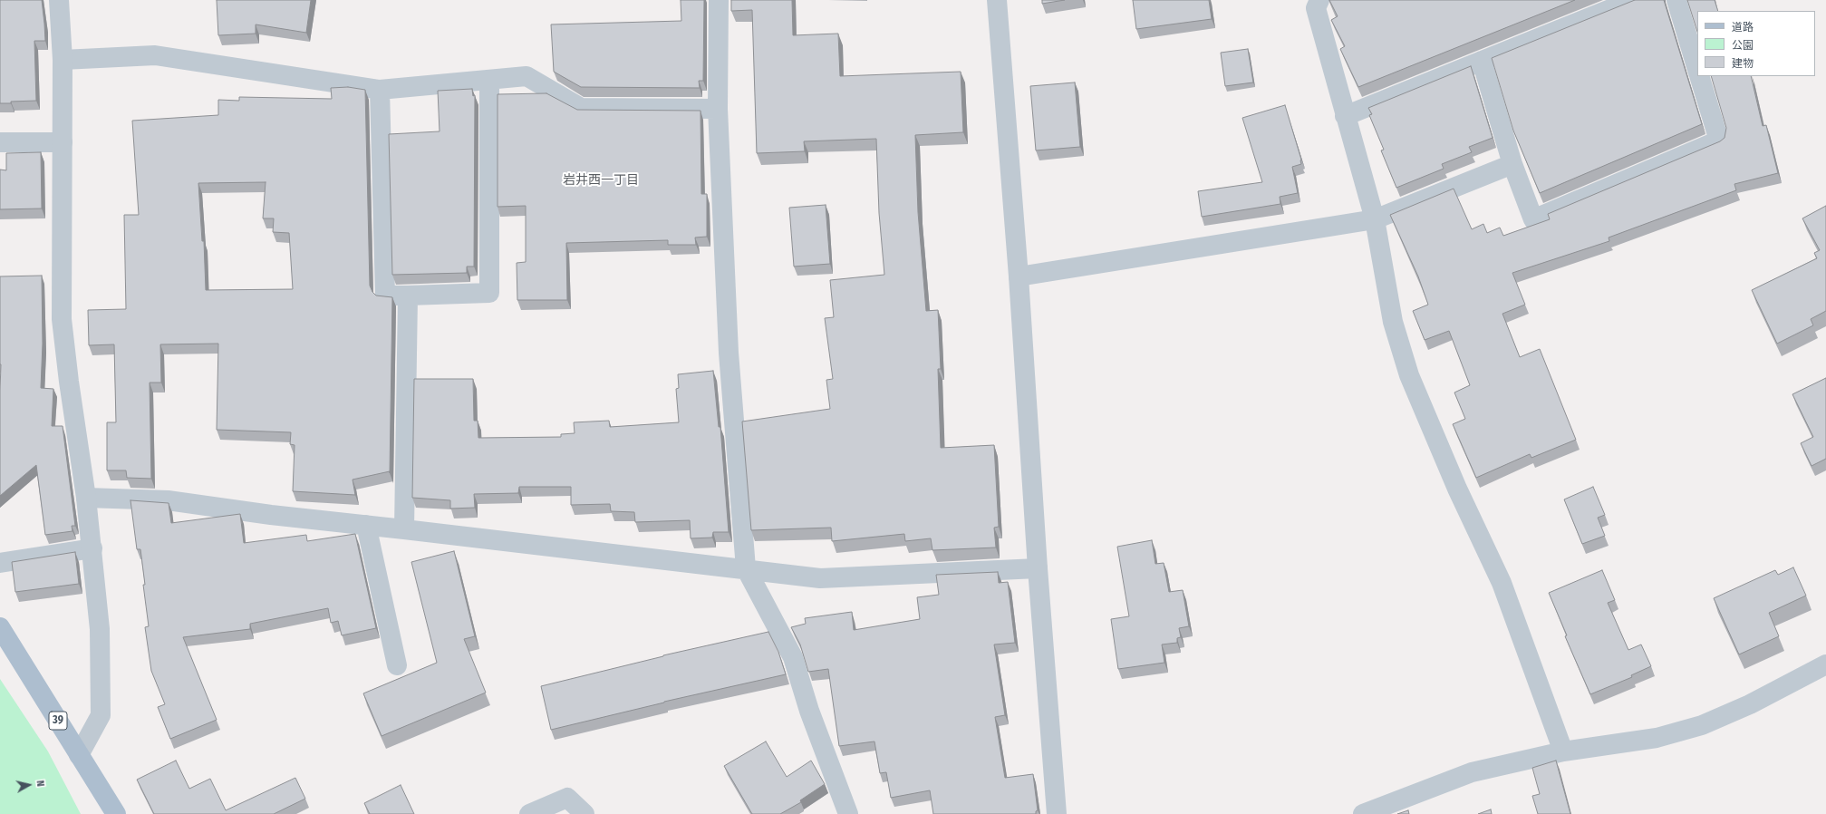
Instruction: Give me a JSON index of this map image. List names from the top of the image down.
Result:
{
  "streets": {
    "main road": ["39"]
  },
  "districts": ["岩井西一丁目"],
  "legend": ["道路", "公園", "建物"],
  "north": "right"
}
